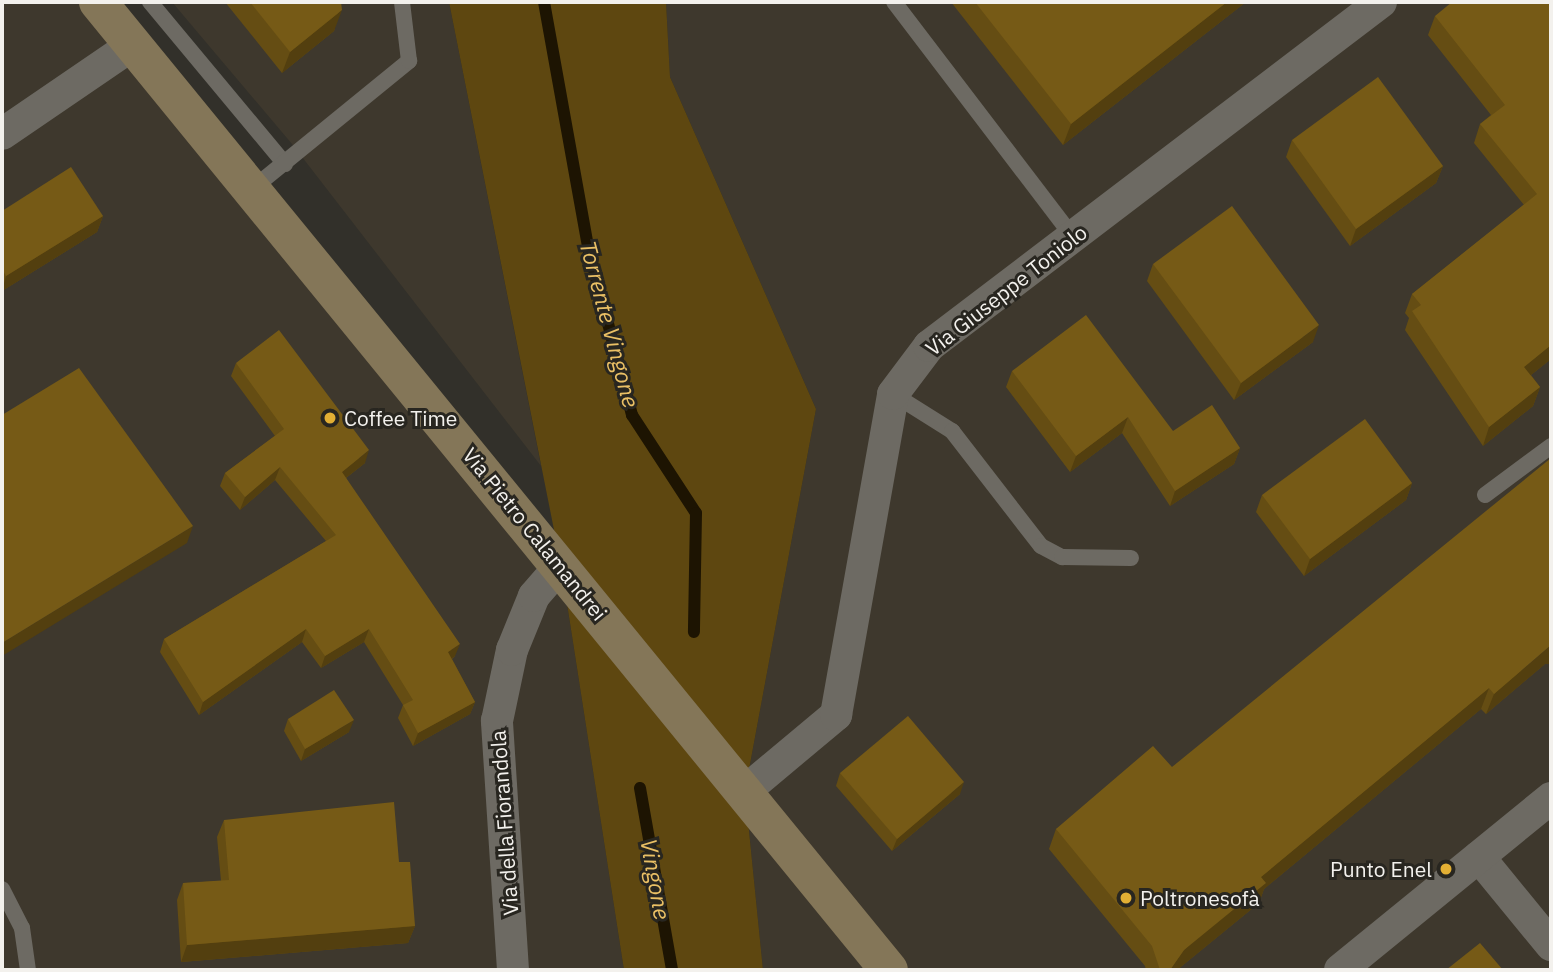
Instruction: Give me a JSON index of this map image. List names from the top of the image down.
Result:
{
  "streets": {
    "main road": ["Via Pietro Calamandrei"],
    "street": ["Via Giuseppe Toniolo", "Via della Fiorandola"]
  },
  "crossings": [
    ["Via Giuseppe Toniolo", "Via Pietro Calamandrei"],
    ["Via Pietro Calamandrei", "Via della Fiorandola"]
  ],
  "water": ["Torrente Vingone", "Vingone"],
  "places": ["Coffee Time", "Punto Enel", "Poltronesofà"]
}
